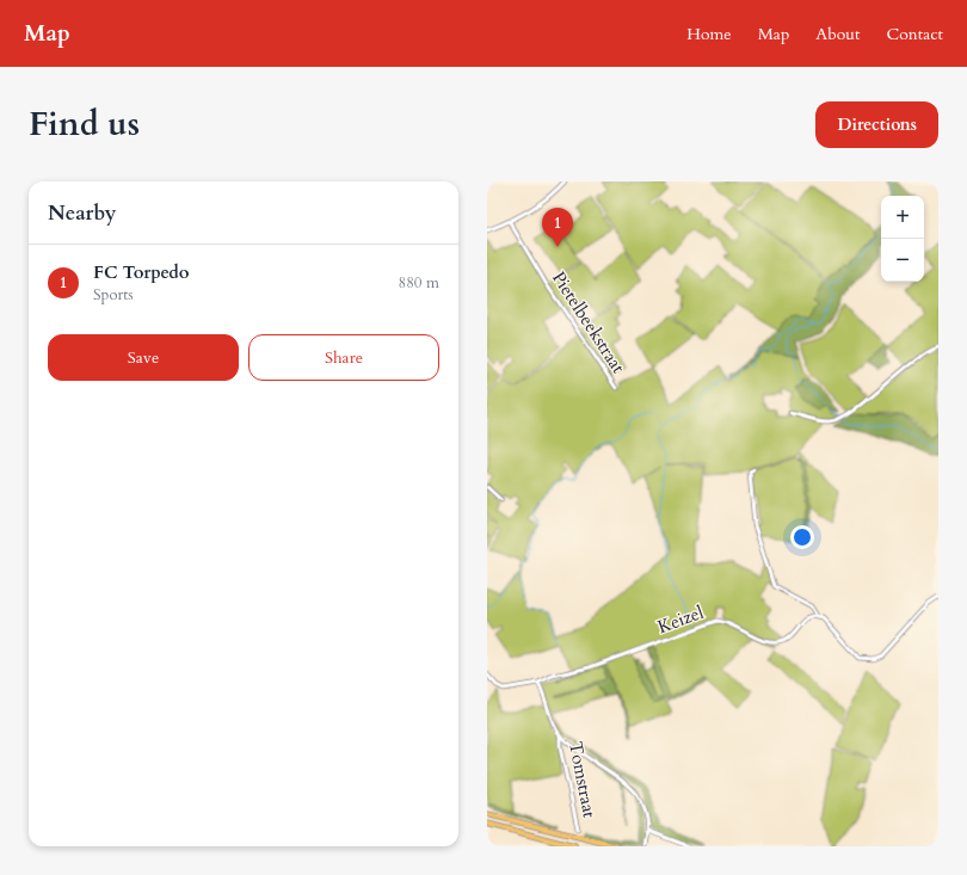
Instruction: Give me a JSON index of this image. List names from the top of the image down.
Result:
{
  "streets": {
    "street": ["Pietelbeekstraat", "Keizel", "Tomstraat"]
  },
  "crossings": [
    ["Keizel", "Tomstraat"]
  ],
  "page": {
    "header": "Map",
    "nav": [
      "Home",
      "Map",
      "About",
      "Contact"
    ],
    "title": "Find us",
    "buttons": [
      "Directions",
      ["Save", "Share"]
    ],
    "heading": "Nearby",
    "map_buttons": ["+", "−"],
    "pins": "1",
    "list": [
      {
        "mark": "1",
        "name": "FC Torpedo",
        "note": "Sports",
        "value": "880 m"
      }
    ]
  }
}
